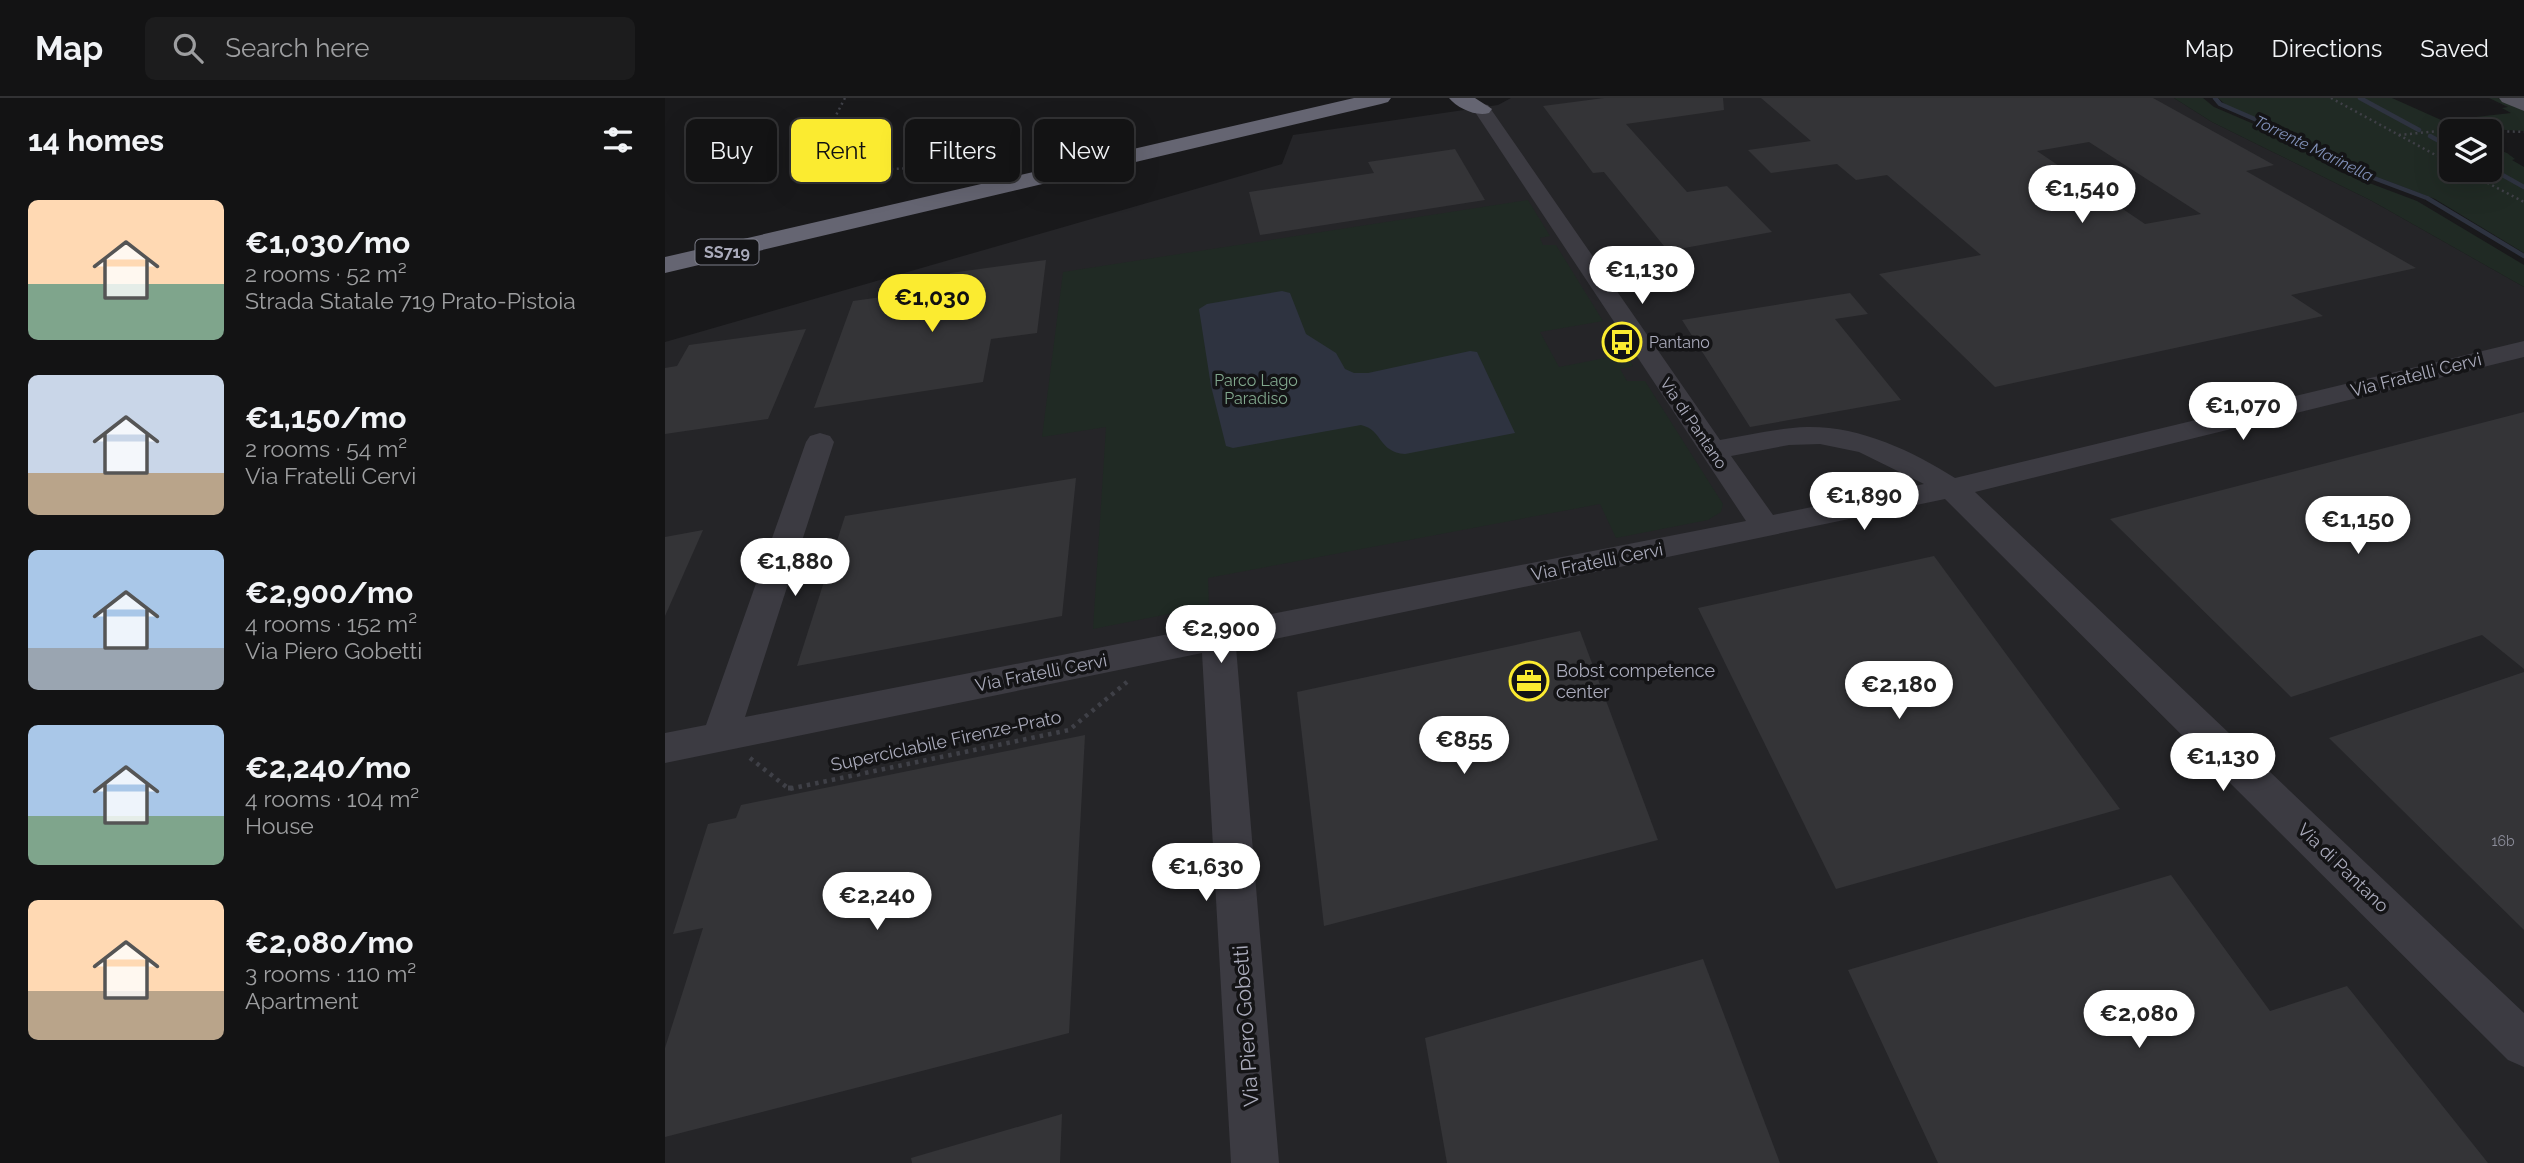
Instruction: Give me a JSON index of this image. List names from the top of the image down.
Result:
{
  "streets": {
    "highway": ["SS719"],
    "street": ["Via Fratelli Cervi", "Via di Pantano", "Via Piero Gobetti"],
    "path": ["Superciclabile Firenze-Prato"]
  },
  "crossings": [
    ["Via Fratelli Cervi", "Via di Pantano"],
    ["Via Fratelli Cervi", "Superciclabile Firenze-Prato"],
    ["Via Fratelli Cervi", "Via Piero Gobetti"]
  ],
  "water": ["Torrente Marinella"],
  "parks": ["Parco Lago Paradiso"],
  "places": {
    "bus stop": ["Pantano"],
    "office": ["Bobst competence center"]
  },
  "house_numbers": ["16b"],
  "page": {
    "header": "Map",
    "search": "Search here",
    "nav": ["Map", "Directions", "Saved"],
    "heading": "14 homes",
    "chip": [
      "Buy",
      "Rent",
      "Filters",
      "New"
    ],
    "price": [
      "€1,540",
      "€1,130",
      "€1,030",
      "€1,070",
      "€1,890",
      "€1,150",
      "€1,880",
      "€2,900",
      "€2,180",
      "€855",
      "€1,130",
      "€1,630",
      "€2,240",
      "€2,080"
    ],
    "list": [
      {
        "name": "€1,030/mo",
        "note": "2 rooms · 52 m² · Strada Statale 719 Prato-Pistoia"
      },
      {
        "name": "€1,150/mo",
        "note": "2 rooms · 54 m² · Via Fratelli Cervi"
      },
      {
        "name": "€2,900/mo",
        "note": "4 rooms · 152 m² · Via Piero Gobetti"
      },
      {
        "name": "€2,240/mo",
        "note": "4 rooms · 104 m² · House"
      },
      {
        "name": "€2,080/mo",
        "note": "3 rooms · 110 m² · Apartment"
      }
    ]
  }
}
